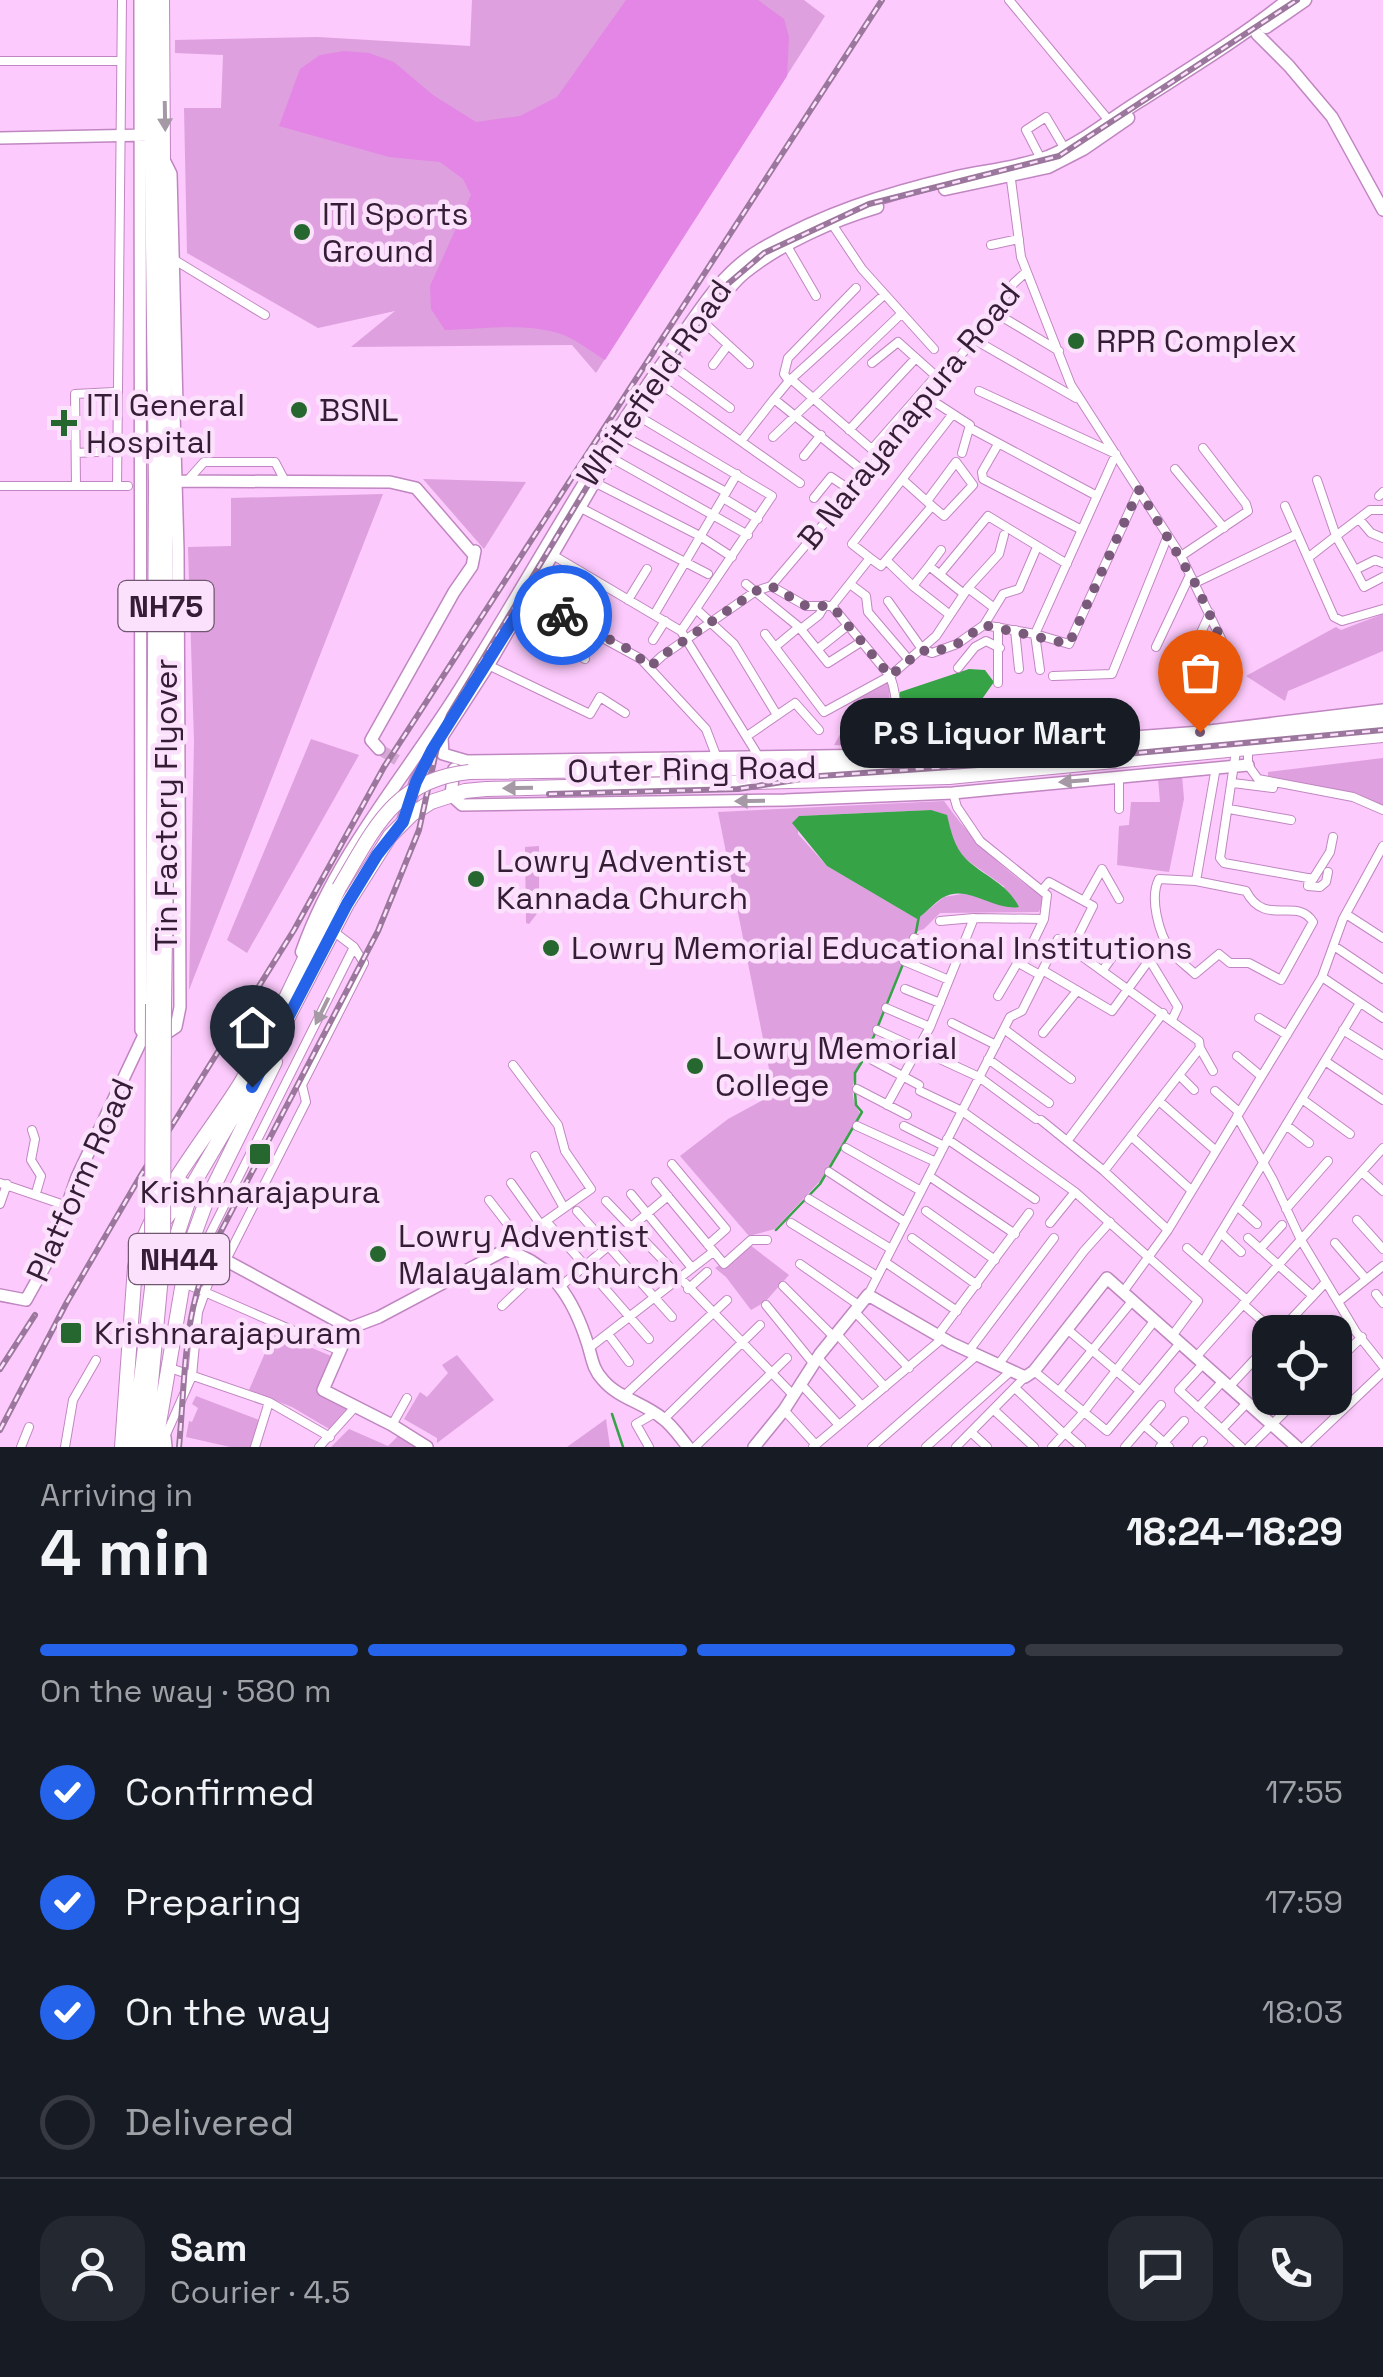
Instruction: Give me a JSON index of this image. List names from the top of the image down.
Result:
{
  "streets": {
    "highway": [
      "NH75",
      "Outer Ring Road",
      "Tin Factory Flyover",
      "NH44"
    ],
    "main road": ["Whitefield Road"],
    "street": ["B Narayanapura Road", "Platform Road"]
  },
  "crossings": [
    ["Whitefield Road", "Outer Ring Road"],
    ["NH75", "Tin Factory Flyover"],
    ["Outer Ring Road", "NH44"]
  ],
  "places": {
    "other": [
      "ITI Sports Ground",
      "RPR Complex",
      "BSNL",
      "P.S Liquor Mart",
      "Lowry Adventist Kannada Church",
      "Lowry Memorial Educational Institutions",
      "Lowry Memorial College",
      "Lowry Adventist Malayalam Church"
    ],
    "health": ["ITI General Hospital"],
    "transit": ["Krishnarajapura", "Krishnarajapuram"]
  },
  "page": {
    "bubble": "P.S Liquor Mart",
    "heading": ["4 min", "Arriving in", "18:24–18:29"],
    "panel": ["Sam", "Courier · 4.5"],
    "bar": "On the way · 580 m",
    "list": [
      ["Confirmed", "17:55"],
      ["Preparing", "17:59"],
      ["On the way", "18:03"],
      "Delivered"
    ]
  }
}
